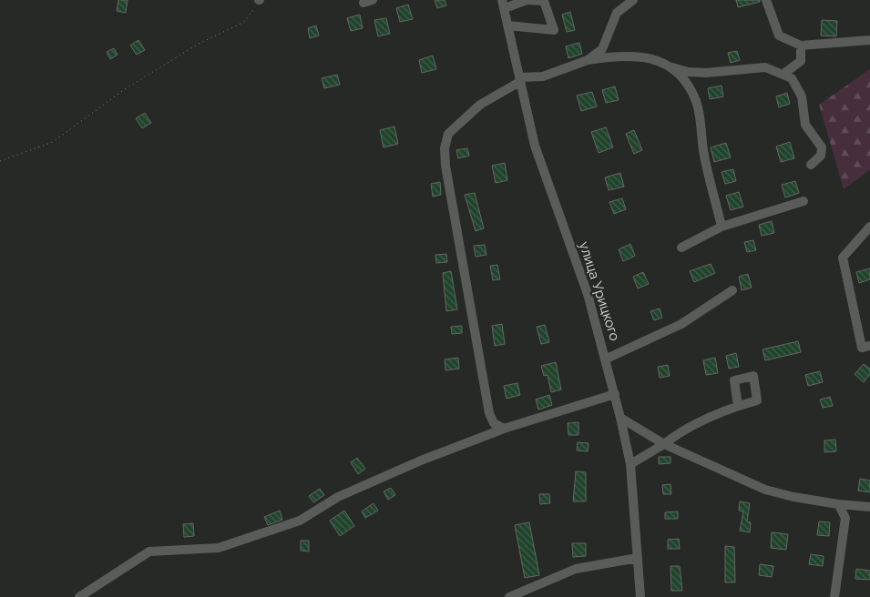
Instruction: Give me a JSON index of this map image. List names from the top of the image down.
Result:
{
  "streets": {
    "street": ["улица Урицкого"]
  }
}
